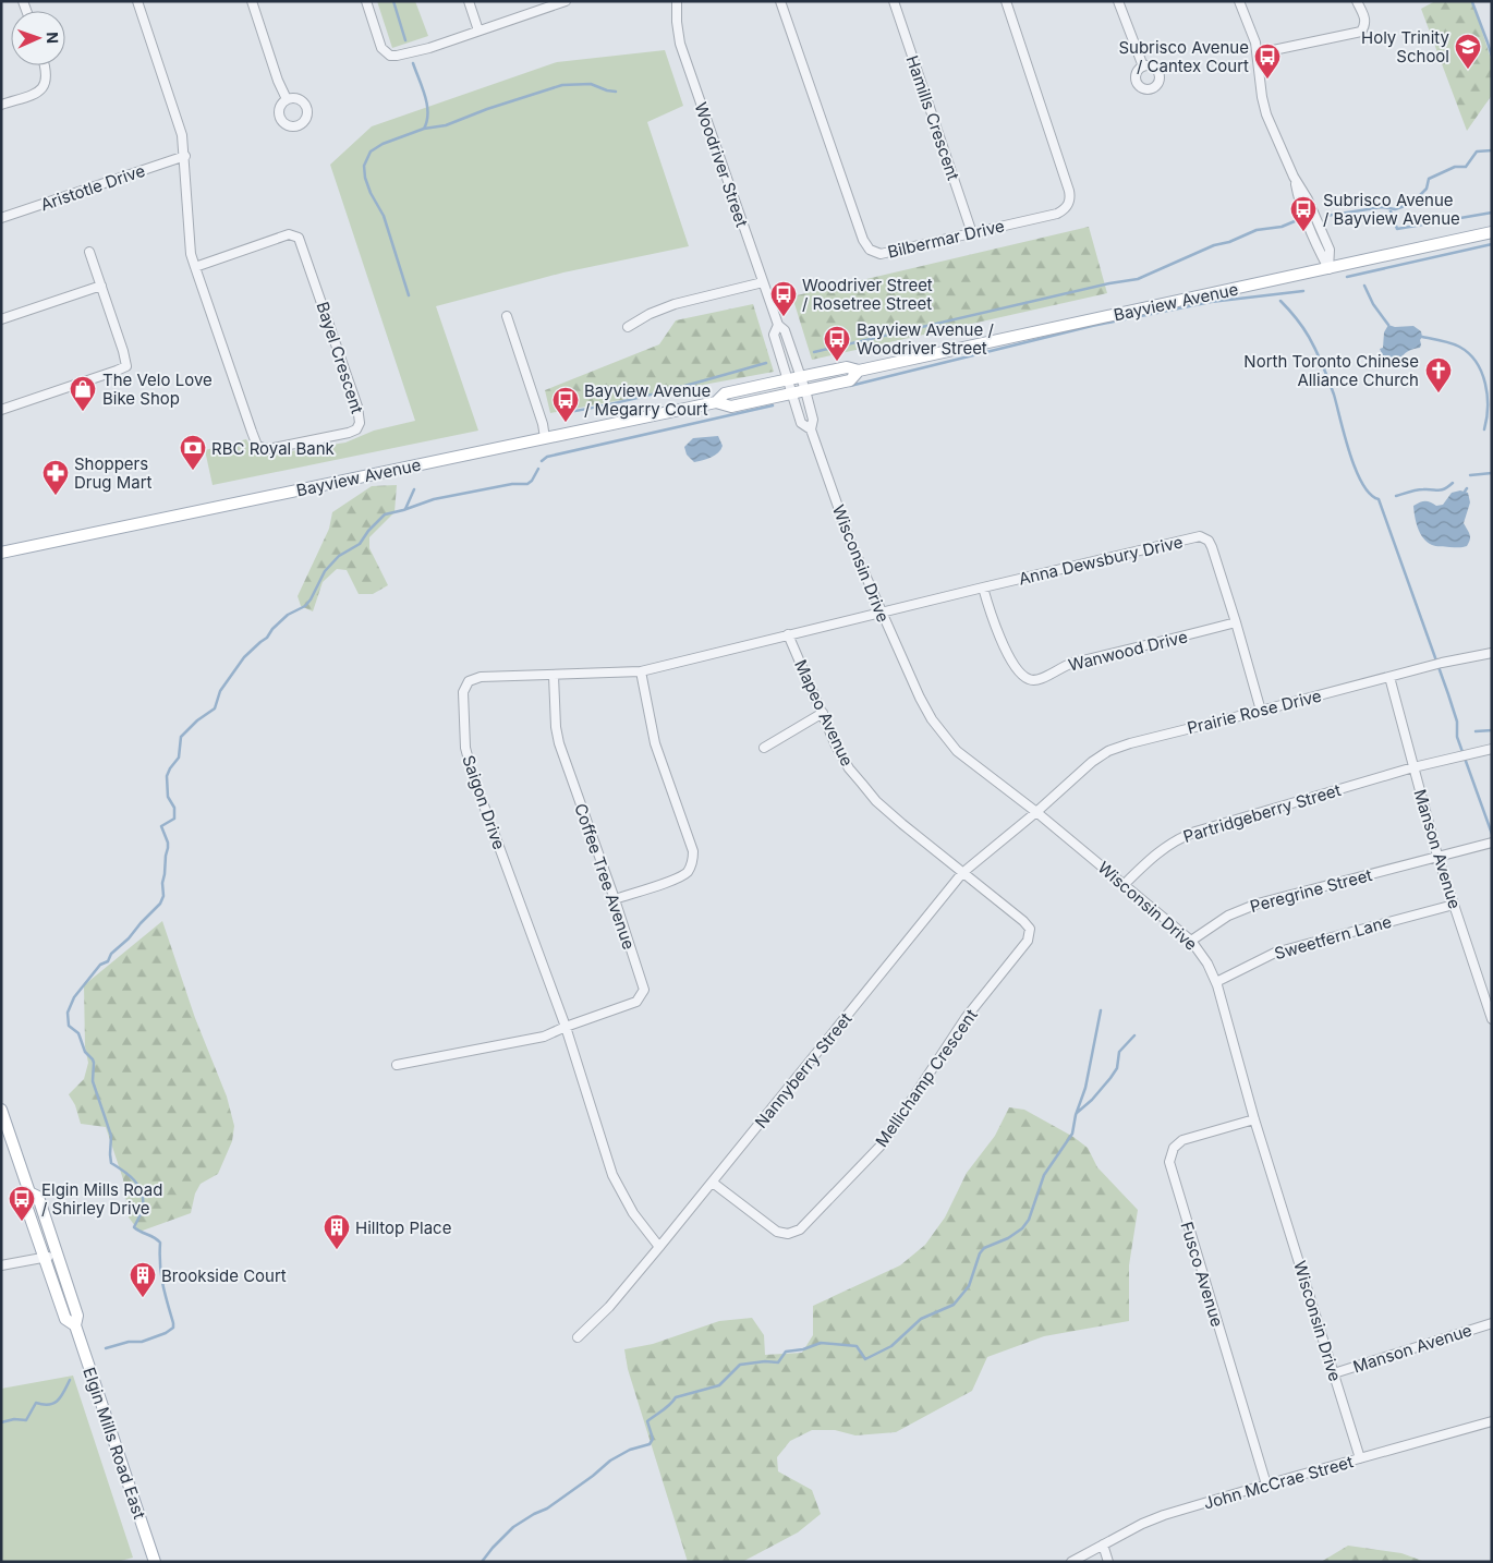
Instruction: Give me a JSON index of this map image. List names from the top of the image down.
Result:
{
  "streets": {
    "main road": ["Bayview Avenue", "Elgin Mills Road East"],
    "street": [
      "Hamills Crescent",
      "Woodriver Street",
      "Aristotle Drive",
      "Bilbermar Drive",
      "Bayel Crescent",
      "Anna Dewsbury Drive",
      "Wisconsin Drive",
      "Wanwood Drive",
      "Prairie Rose Drive",
      "Mapeo Avenue",
      "Saigon Drive",
      "Partridgeberry Street",
      "Manson Avenue",
      "Coffee Tree Avenue",
      "Peregrine Street",
      "Sweetfern Lane",
      "Nannyberry Street",
      "Mellichamp Crescent",
      "Fusco Avenue",
      "John McCrae Street"
    ]
  },
  "crossings": [
    ["Hamills Crescent", "Bilbermar Drive"],
    ["Woodriver Street", "Bayview Avenue"],
    ["Woodriver Street", "Wisconsin Drive"],
    ["Bayview Avenue", "Wisconsin Drive"],
    ["Anna Dewsbury Drive", "Wisconsin Drive"],
    ["Anna Dewsbury Drive", "Wanwood Drive"],
    ["Anna Dewsbury Drive", "Prairie Rose Drive"],
    ["Anna Dewsbury Drive", "Saigon Drive"],
    ["Wisconsin Drive", "Prairie Rose Drive"],
    ["Wisconsin Drive", "Saigon Drive"],
    ["Wisconsin Drive", "Partridgeberry Street"],
    ["Wisconsin Drive", "Manson Avenue"],
    ["Wisconsin Drive", "Peregrine Street"],
    ["Wisconsin Drive", "Sweetfern Lane"],
    ["Wisconsin Drive", "Nannyberry Street"],
    ["Wisconsin Drive", "Fusco Avenue"],
    ["Wisconsin Drive", "John McCrae Street"],
    ["Prairie Rose Drive", "Manson Avenue"],
    ["Prairie Rose Drive", "Nannyberry Street"],
    ["Mapeo Avenue", "Saigon Drive"],
    ["Mapeo Avenue", "Nannyberry Street"],
    ["Mapeo Avenue", "Mellichamp Crescent"],
    ["Saigon Drive", "Coffee Tree Avenue"],
    ["Saigon Drive", "Nannyberry Street"],
    ["Partridgeberry Street", "Manson Avenue"],
    ["Manson Avenue", "Peregrine Street"],
    ["Manson Avenue", "Sweetfern Lane"],
    ["Nannyberry Street", "Mellichamp Crescent"],
    ["Fusco Avenue", "John McCrae Street"]
  ],
  "places": {
    "school or university": ["Holy Trinity School"],
    "bus stop": [
      "Subrisco Avenue / Cantex Court",
      "Subrisco Avenue / Bayview Avenue",
      "Woodriver Street / Rosetree Street",
      "Bayview Avenue / Woodriver Street",
      "Bayview Avenue / Megarry Court",
      "Elgin Mills Road / Shirley Drive"
    ],
    "church": ["North Toronto Chinese Alliance Church"],
    "shop": ["The Velo Love Bike Shop"],
    "bank": ["RBC Royal Bank"],
    "pharmacy": ["Shoppers Drug Mart"],
    "building": ["Hilltop Place", "Brookside Court"]
  },
  "north": "right"
}
